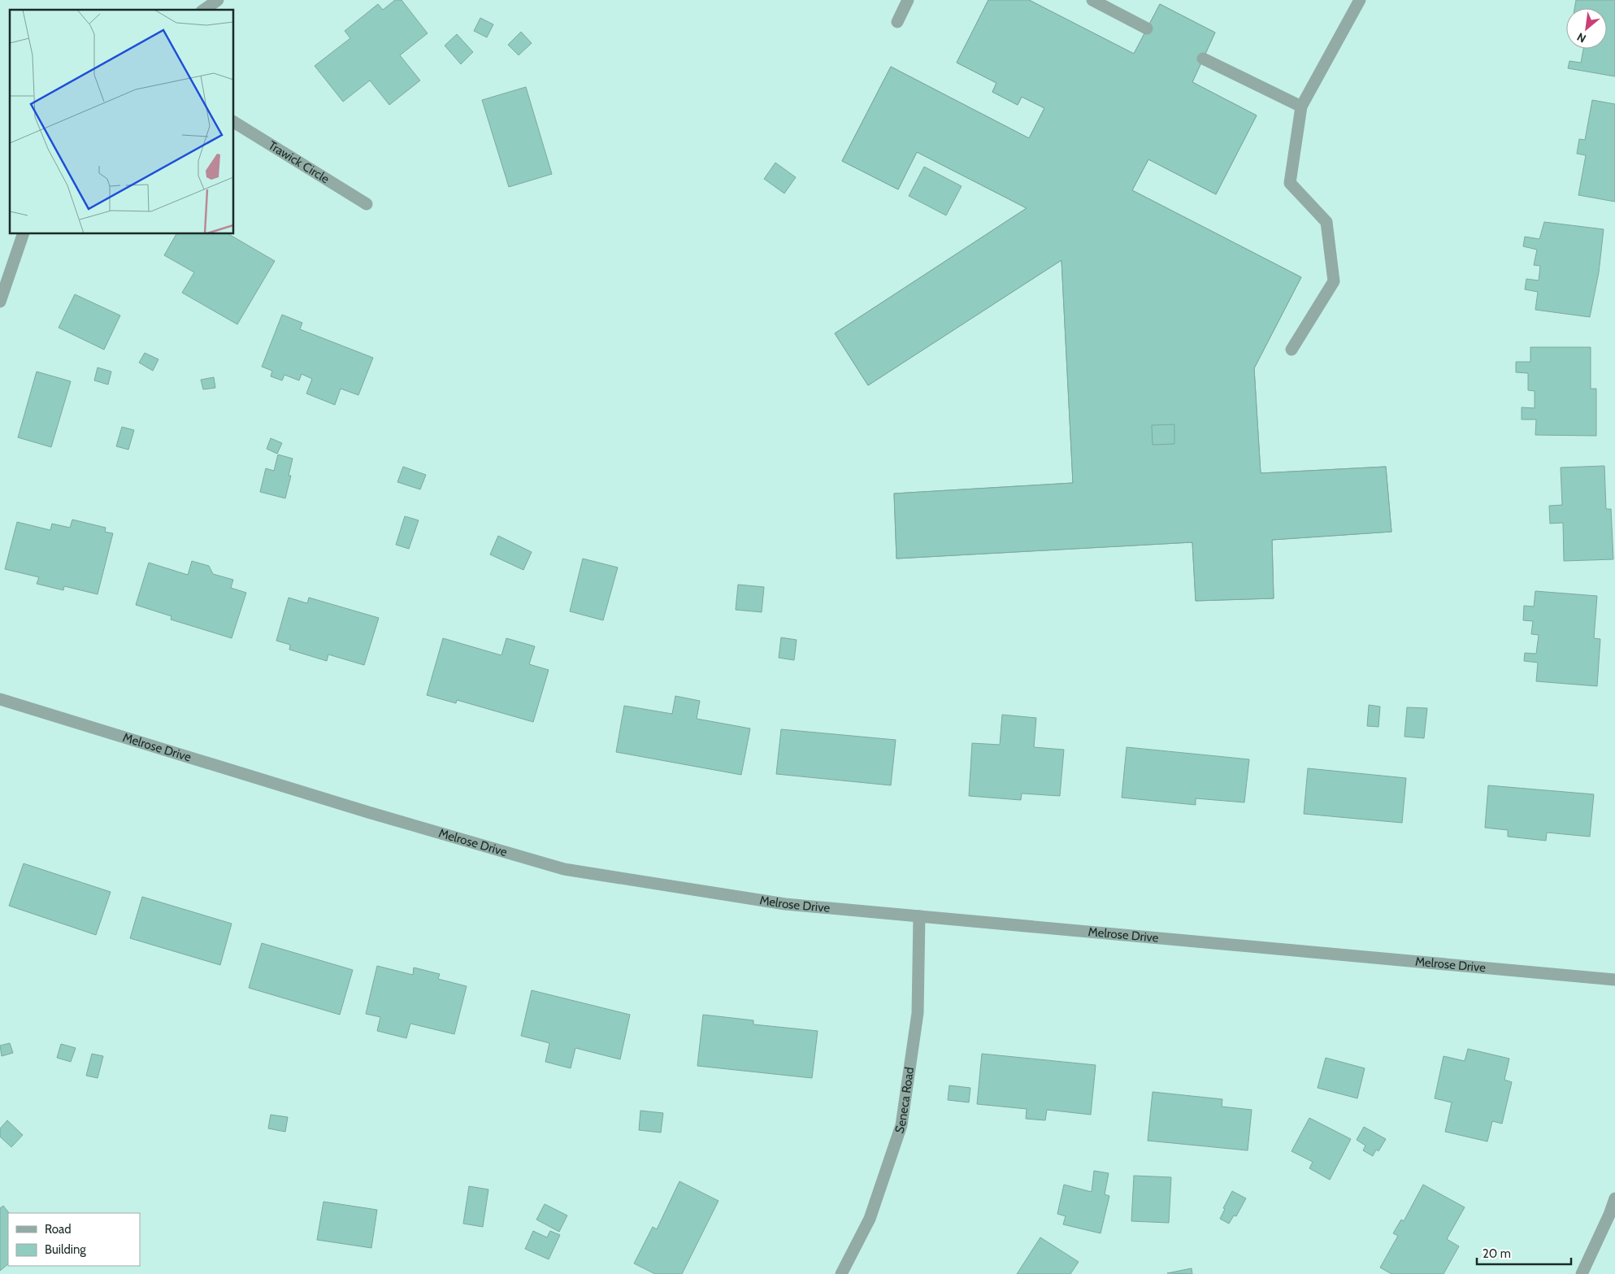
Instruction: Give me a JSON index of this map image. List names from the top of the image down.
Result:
{
  "streets": {
    "street": ["Trawick Circle", "Melrose Drive", "Seneca Road"]
  },
  "crossings": [
    ["Melrose Drive", "Seneca Road"]
  ],
  "legend": ["Road", "Building"],
  "scale_bar": "20 m",
  "north": "bottom left"
}
